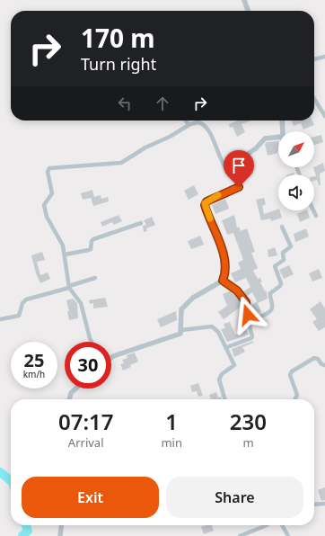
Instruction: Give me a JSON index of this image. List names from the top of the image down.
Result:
{
  "north": "top right",
  "page": {
    "turn": ["170 m", "Turn right"],
    "speed": "25 km/h",
    "limit": "30",
    "eta": [
      "07:17",
      "Arrival",
      "1",
      "min",
      "230",
      "m"
    ],
    "buttons": ["Exit", "Share"]
  }
}
